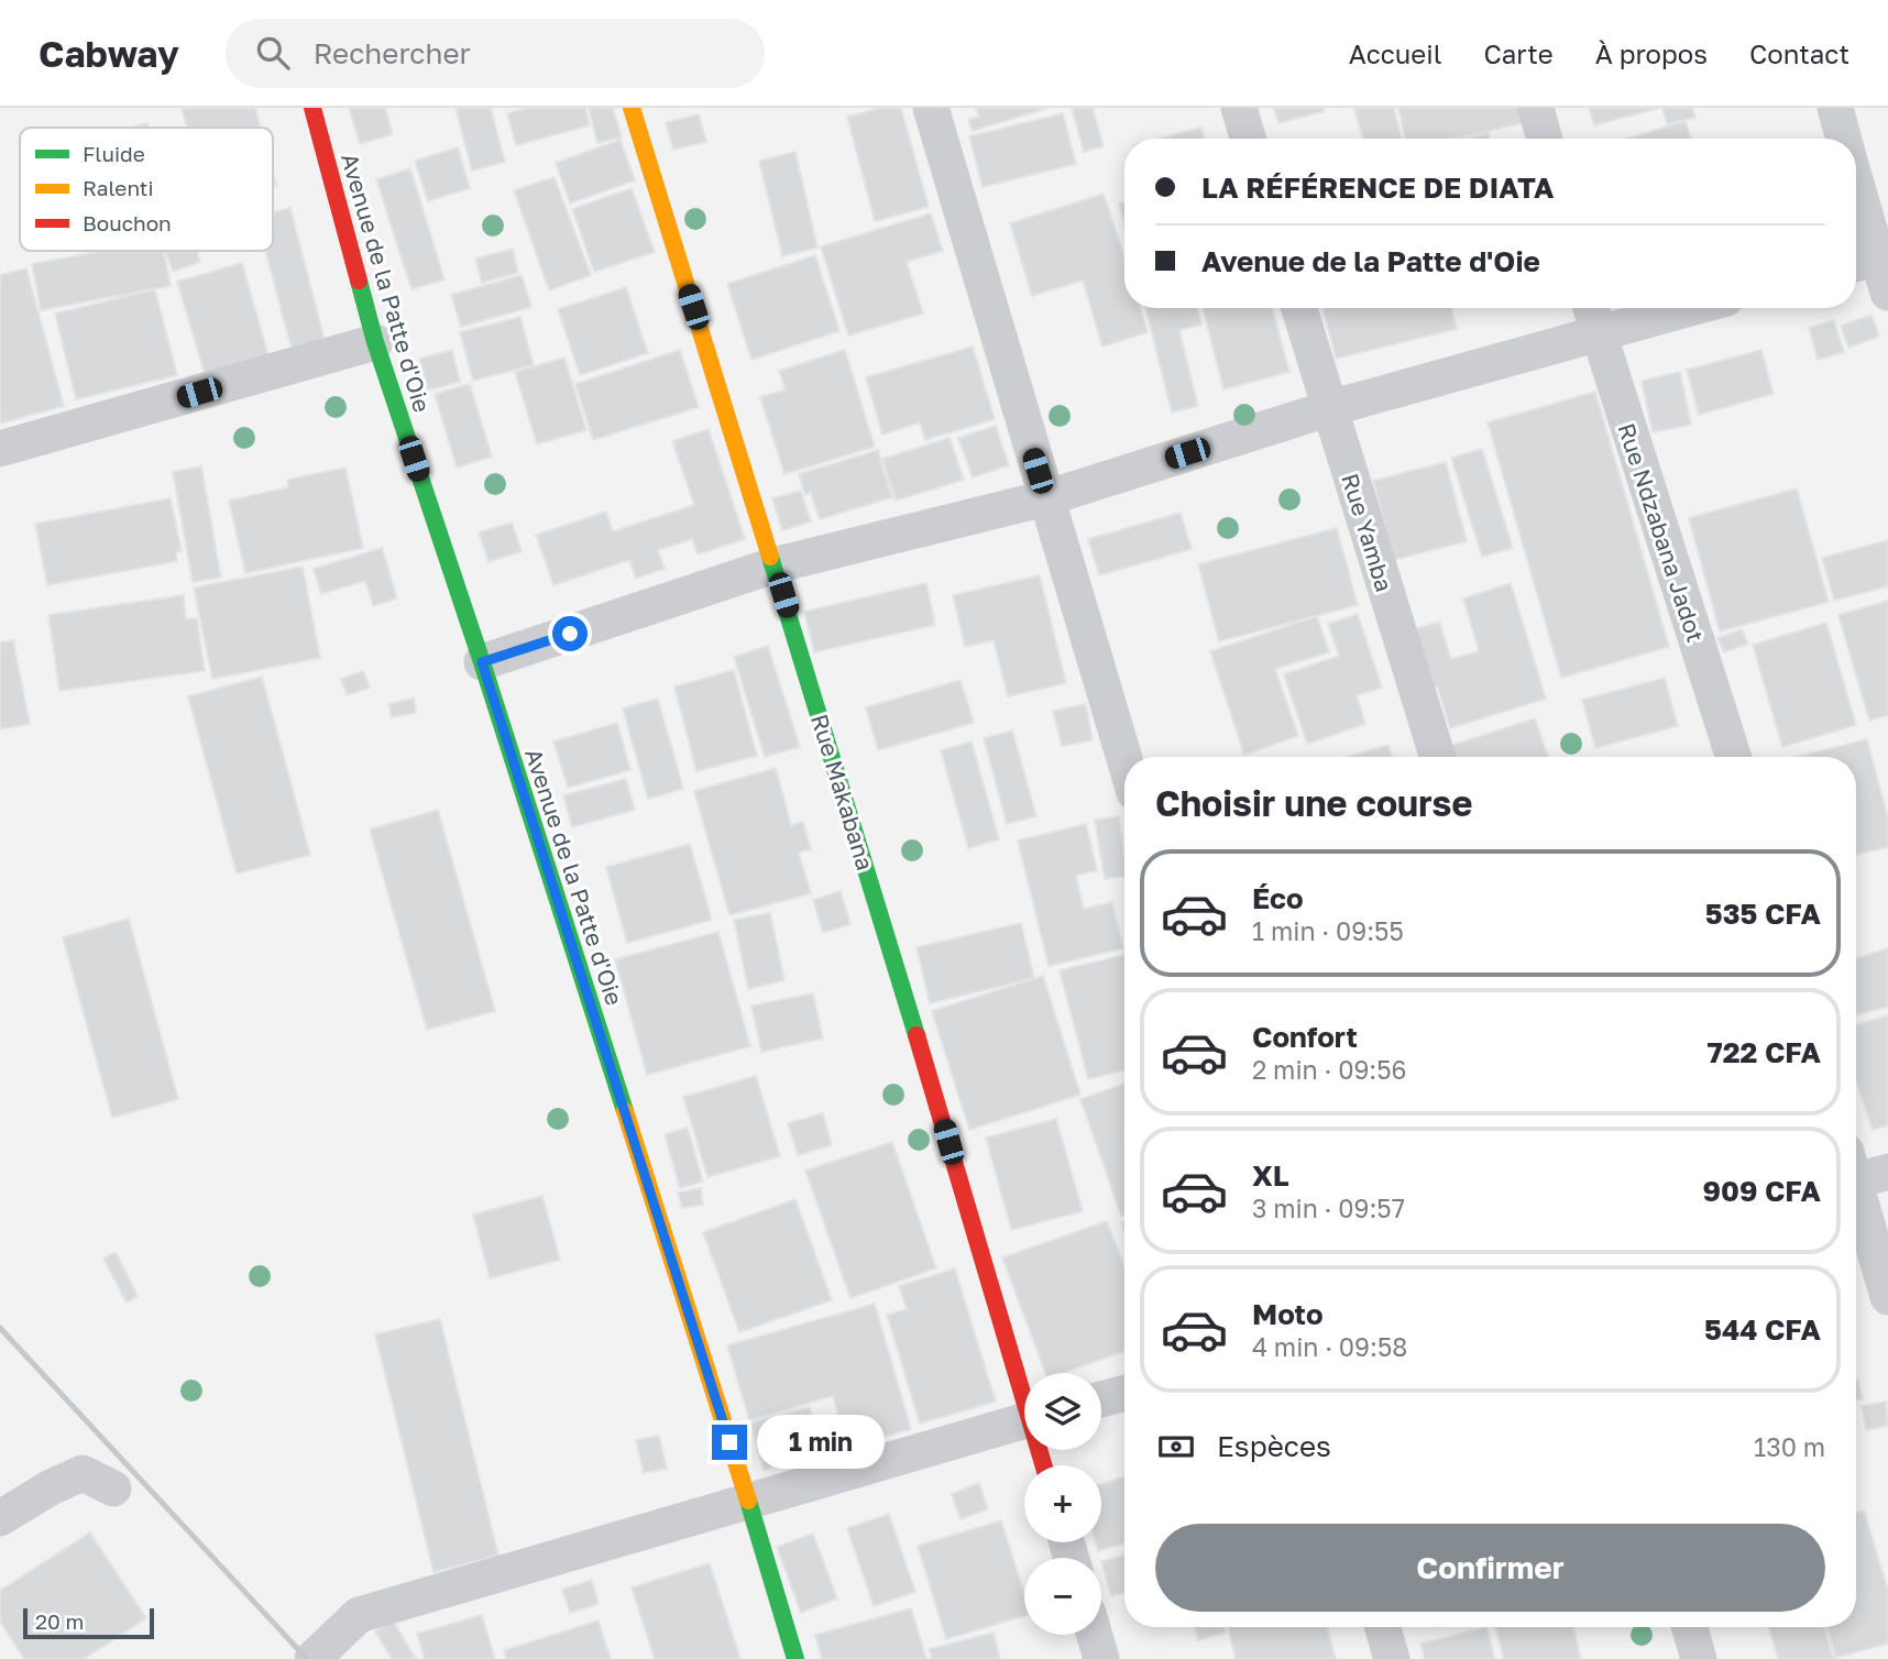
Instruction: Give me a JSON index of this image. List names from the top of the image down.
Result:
{
  "streets": {
    "street": [
      "Avenue de la Patte d'Oie",
      "Rue Yamba",
      "Rue Ndzabana Jadot",
      "Rue Makabana"
    ]
  },
  "legend": ["Fluide", "Ralenti", "Bouchon"],
  "scale_bar": "20 m",
  "page": {
    "header": "Cabway",
    "search": "Rechercher",
    "nav": [
      "Accueil",
      "Carte",
      "À propos",
      "Contact"
    ],
    "banner": ["LA RÉFÉRENCE DE DIATA", "Avenue de la Patte d'Oie"],
    "heading": "Choisir une course",
    "list": [
      {
        "name": "Éco",
        "note": "1 min · 09:55",
        "value": "535 CFA"
      },
      {
        "name": "Confort",
        "note": "2 min · 09:56",
        "value": "722 CFA"
      },
      {
        "name": "XL",
        "note": "3 min · 09:57",
        "value": "909 CFA"
      },
      {
        "name": "Moto",
        "note": "4 min · 09:58",
        "value": "544 CFA"
      }
    ],
    "map_buttons": ["+", "−"],
    "pay": ["Espèces", "130 m"],
    "bubble": "1 min",
    "buttons": "Confirmer",
    "scale": "20 m"
  }
}
